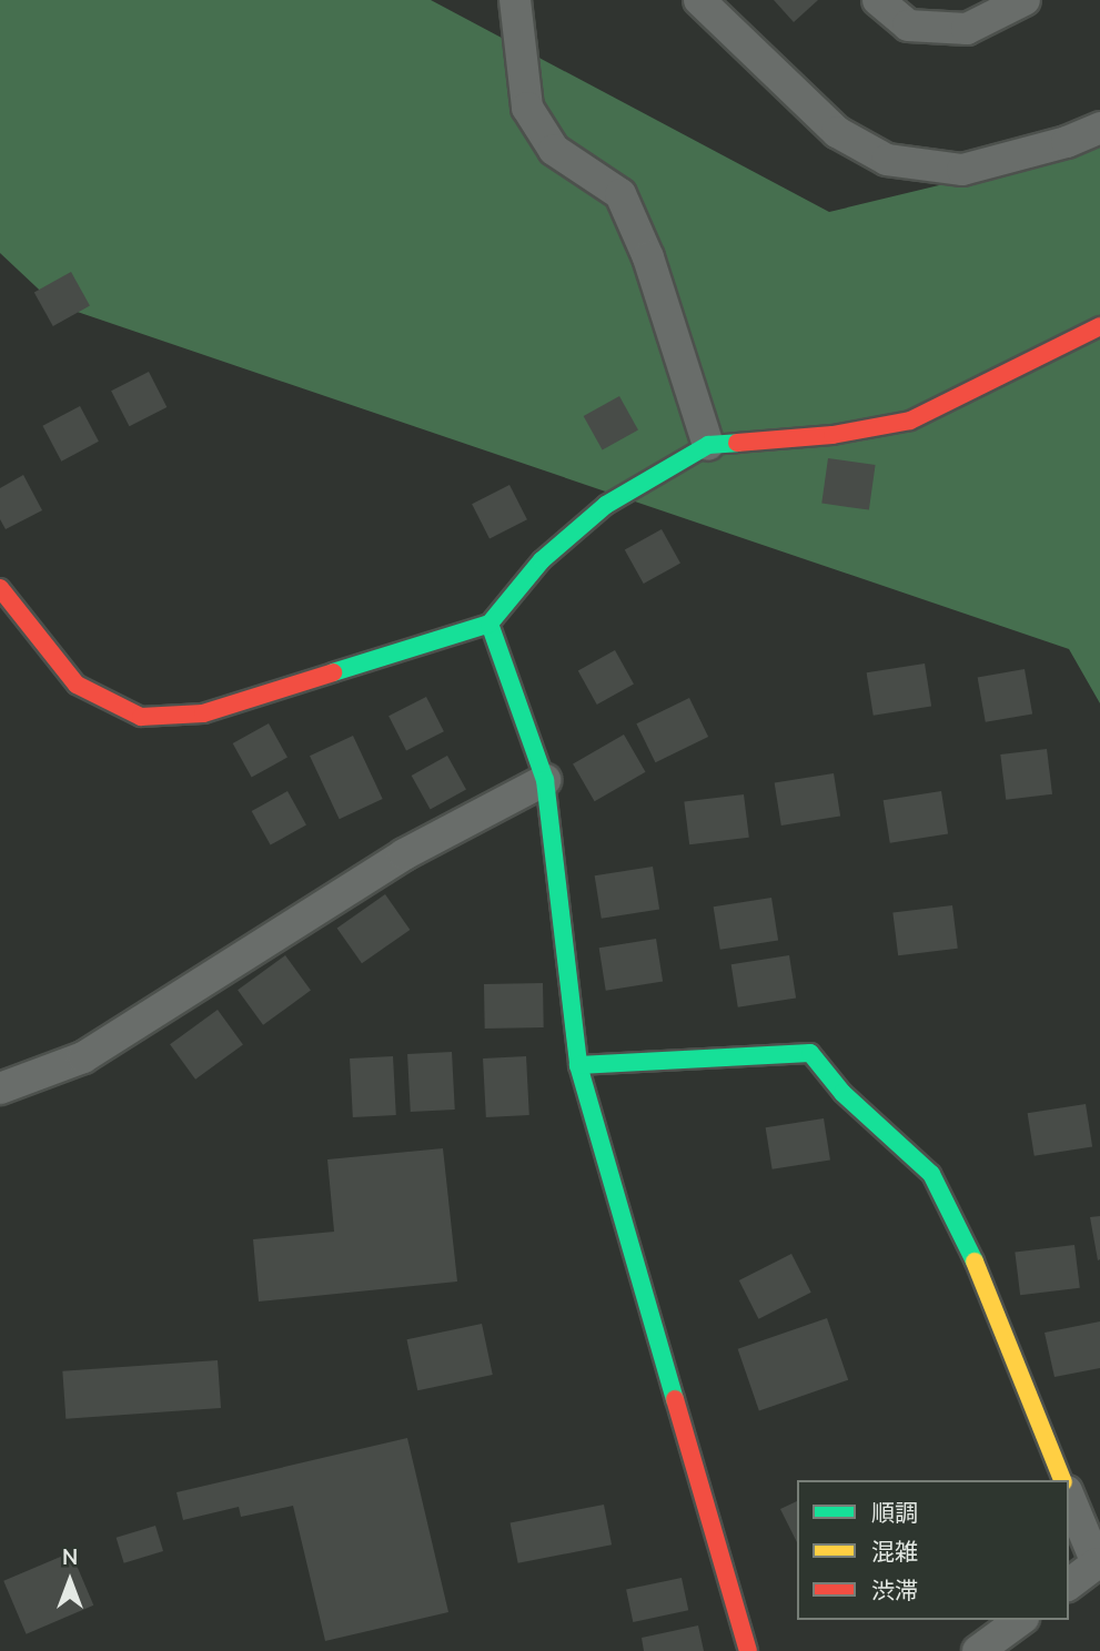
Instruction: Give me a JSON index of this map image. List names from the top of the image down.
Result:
{
  "legend": ["順調", "混雑", "渋滞"],
  "north": "top"
}
